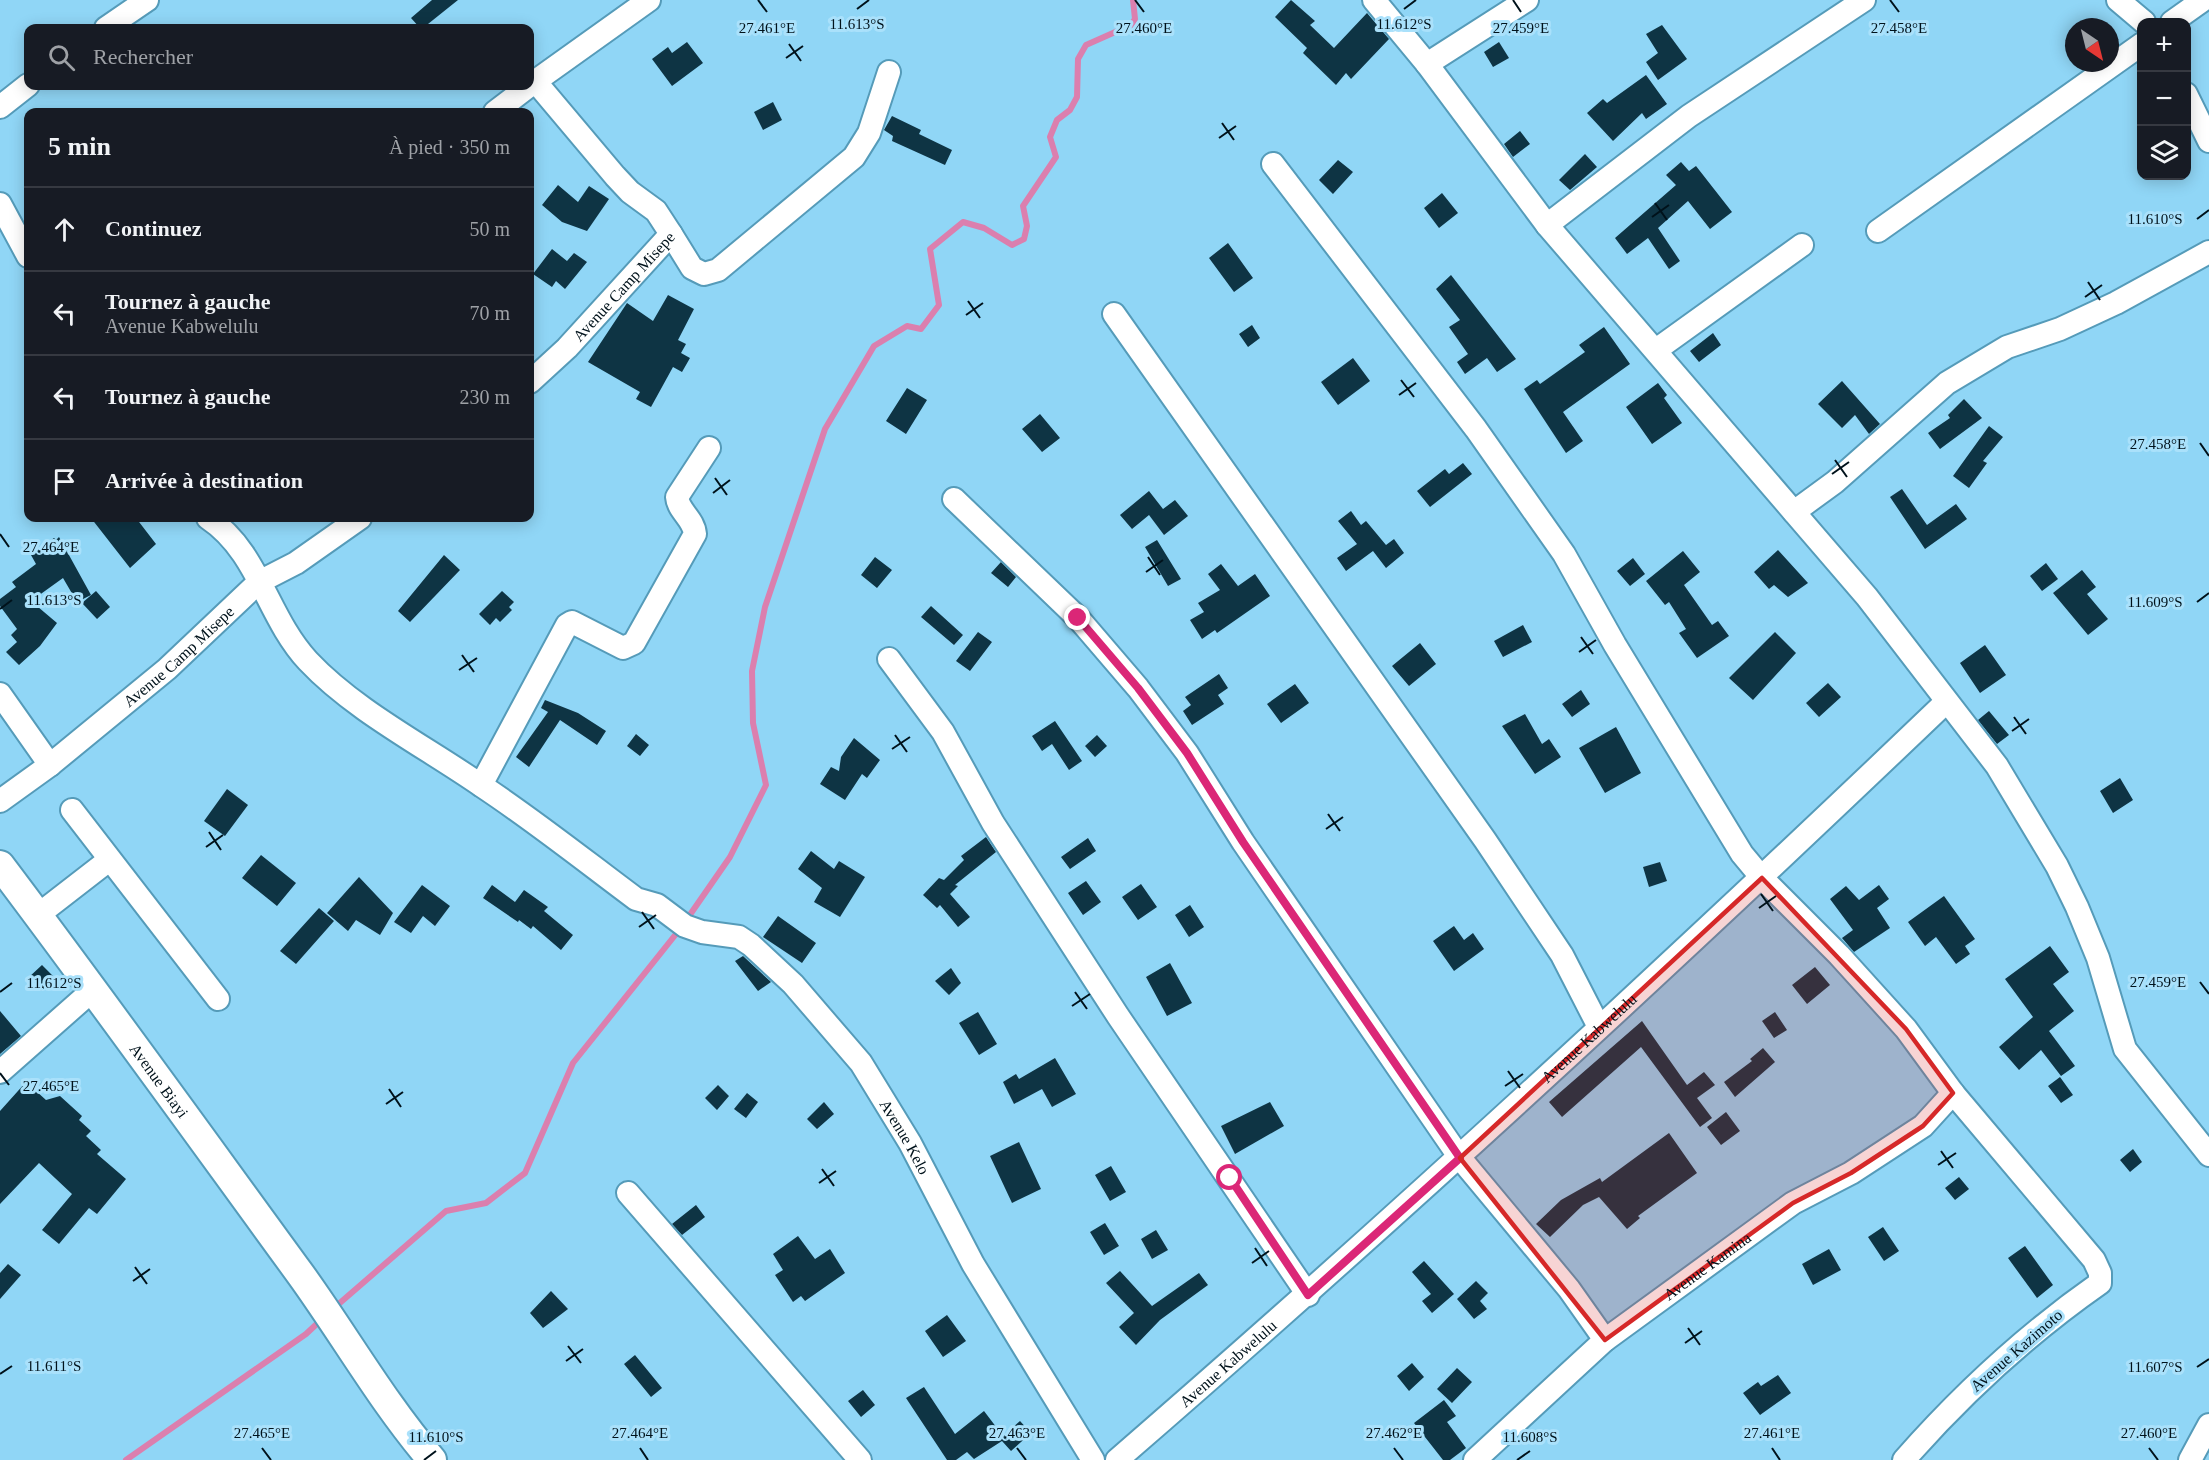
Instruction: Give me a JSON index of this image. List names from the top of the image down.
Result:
{
  "streets": {
    "street": [
      "Avenue Camp Misepe",
      "Avenue Kabwelulu",
      "Avenue Biayi",
      "Avenue Kelo",
      "Avenue Kamina",
      "Avenue Kazimoto"
    ]
  },
  "crossings": [
    ["Avenue Camp Misepe", "Avenue Kelo"],
    ["Avenue Kamina", "Avenue Kazimoto"]
  ],
  "north": "bottom right",
  "page": {
    "map_buttons": ["+", "−"],
    "search": "Rechercher",
    "heading": ["5 min", "À pied · 350 m"],
    "list": [
      ["Continuez", "50 m"],
      ["Tournez à gauche", "Avenue Kabwelulu", "70 m"],
      ["Tournez à gauche", "230 m"],
      "Arrivée à destination"
    ]
  },
  "coordinates": [
    "11.613°S",
    "11.612°S",
    "27.461°E",
    "27.460°E",
    "27.459°E",
    "27.458°E",
    "11.610°S",
    "27.464°E",
    "11.609°S",
    "27.465°E",
    "11.611°S",
    "11.607°S",
    "27.463°E",
    "27.462°E",
    "11.608°S"
  ]
}
